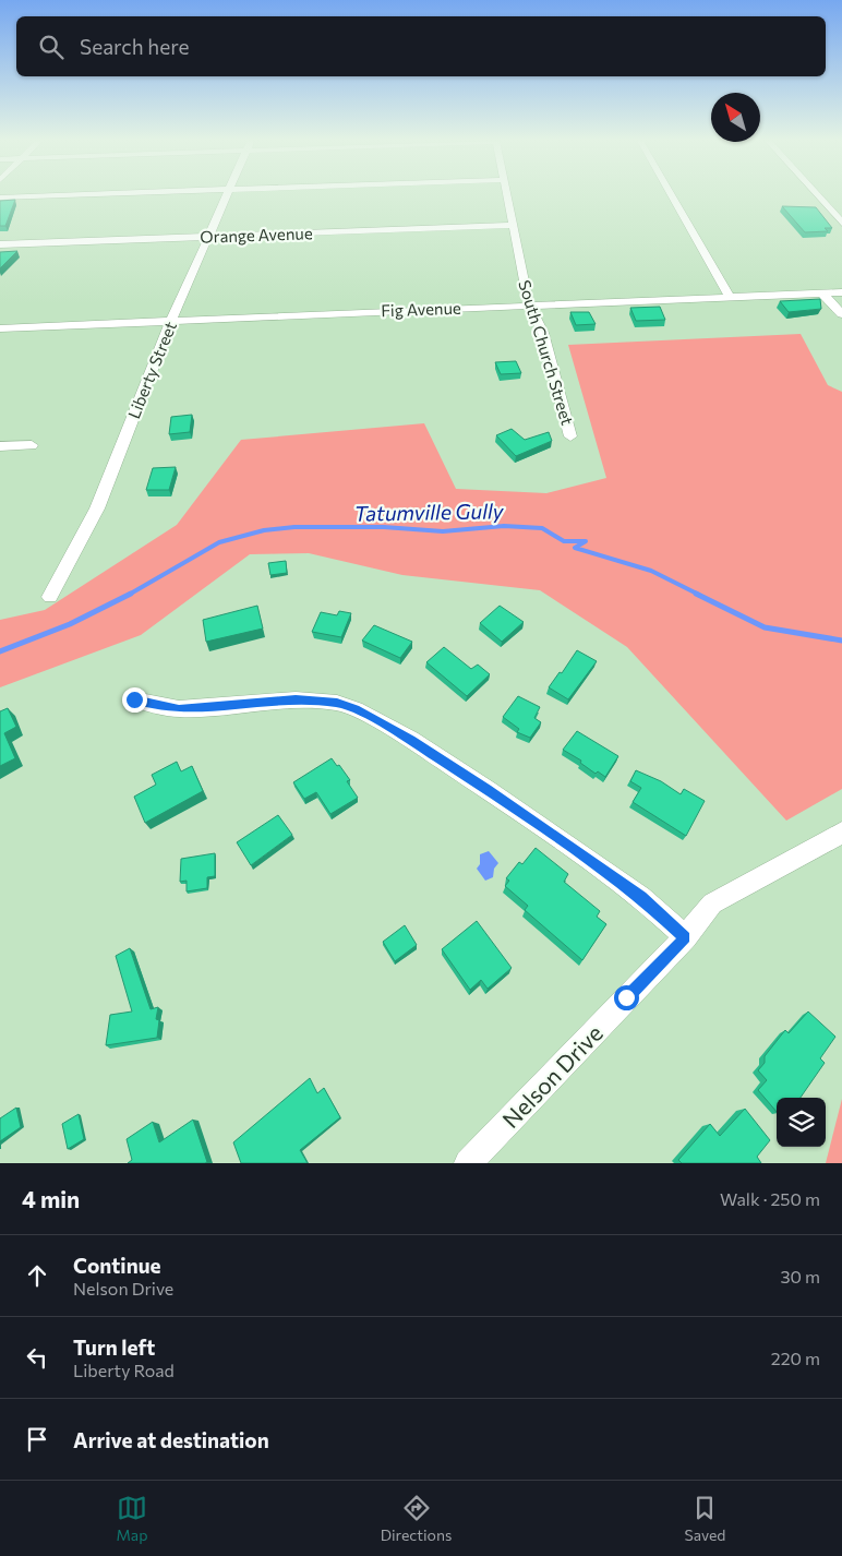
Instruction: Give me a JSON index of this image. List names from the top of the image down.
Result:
{
  "streets": {
    "street": [
      "Orange Avenue",
      "Fig Avenue",
      "South Church Street",
      "Liberty Street",
      "Nelson Drive"
    ]
  },
  "crossings": [
    ["Orange Avenue", "South Church Street"],
    ["Orange Avenue", "Liberty Street"],
    ["Fig Avenue", "South Church Street"],
    ["Fig Avenue", "Liberty Street"]
  ],
  "water": ["Tatumville Gully"],
  "north": "top left",
  "page": {
    "search": "Search here",
    "heading": ["4 min", "Walk · 250 m"],
    "list": [
      ["Continue", "Nelson Drive", "30 m"],
      ["Turn left", "Liberty Road", "220 m"],
      "Arrive at destination"
    ],
    "nav": ["Map", "Directions", "Saved"]
  }
}
